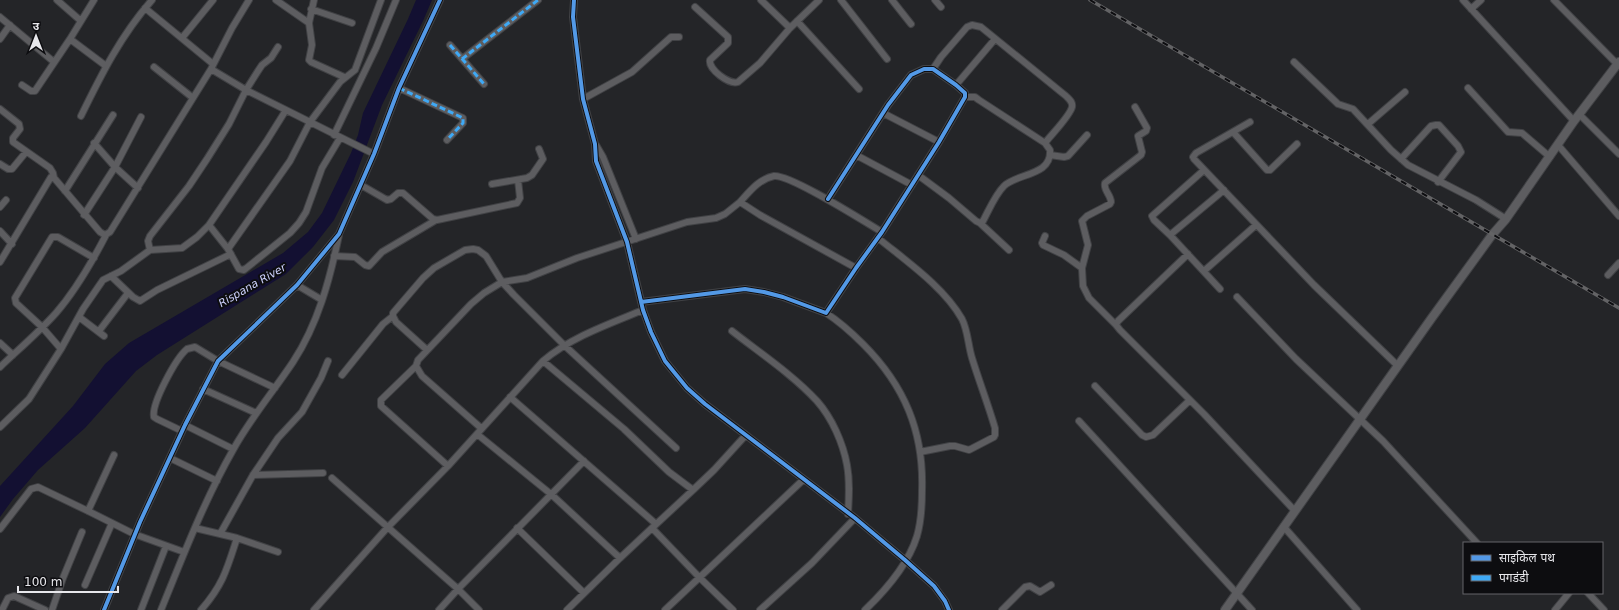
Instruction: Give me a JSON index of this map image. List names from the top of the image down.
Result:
{
  "water": ["Rispana River"],
  "legend": ["साइकिल पथ", "पगडंडी"],
  "scale_bar": "100 m",
  "north": "top"
}
